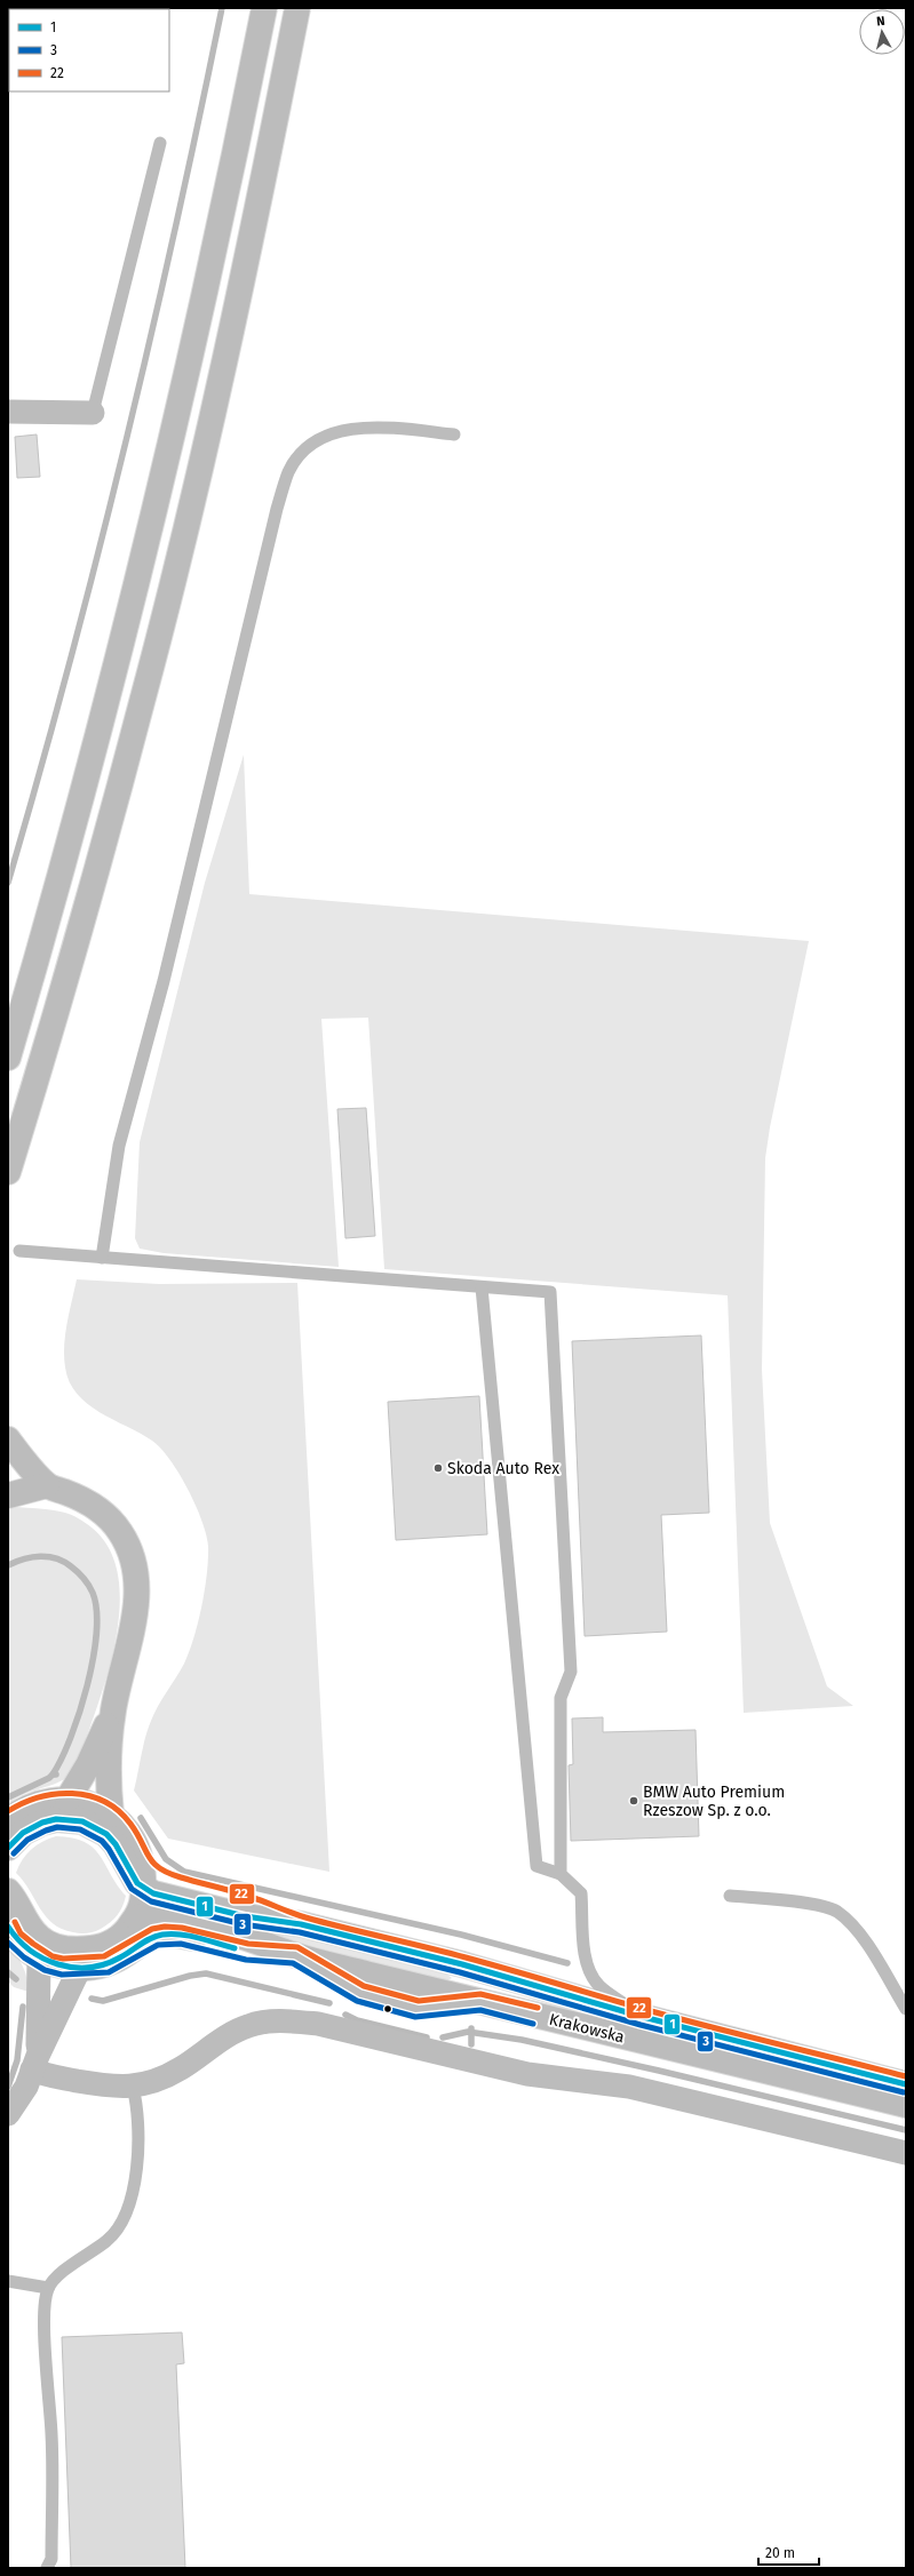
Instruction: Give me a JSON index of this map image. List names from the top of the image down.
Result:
{
  "streets": {
    "main road": ["Krakowska"]
  },
  "places": ["Skoda Auto Rex", "BMW Auto Premium Rzeszow Sp. z o.o."],
  "lines": ["transit line 22", "transit line 1", "transit line 3"],
  "legend": ["1", "3", "22"],
  "scale_bar": "20 m",
  "north": "top"
}
